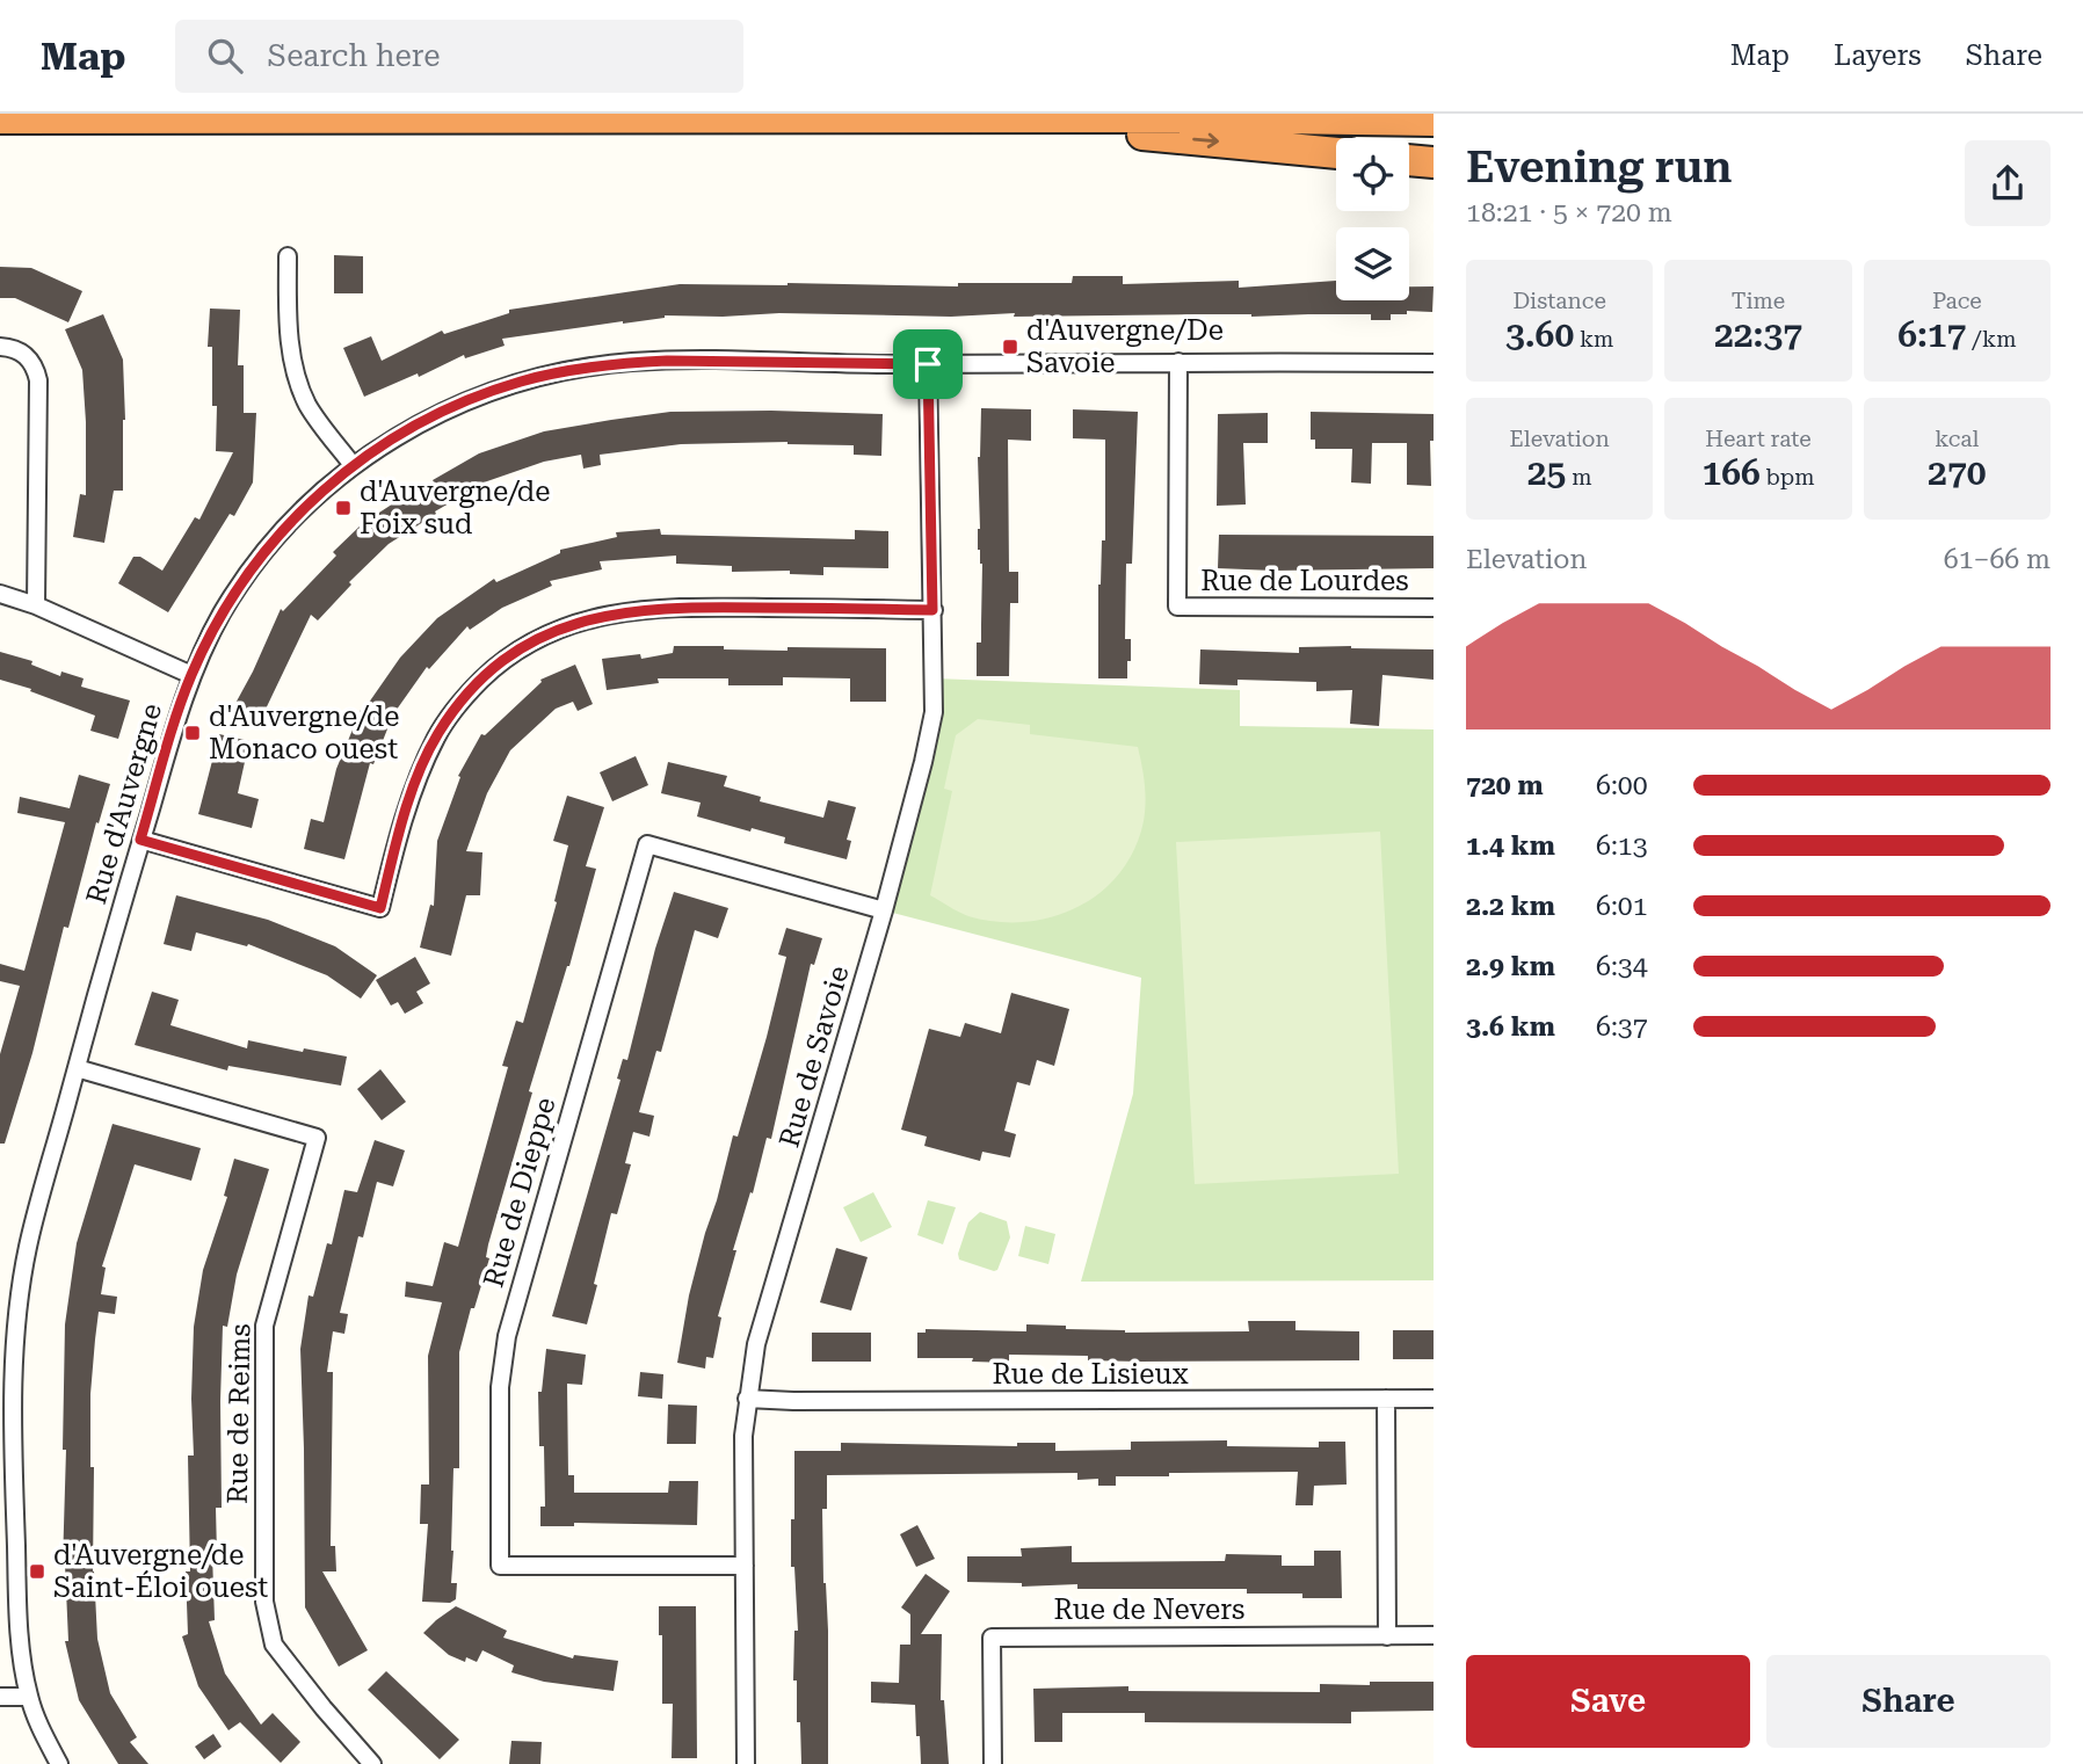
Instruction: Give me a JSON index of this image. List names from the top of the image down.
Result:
{
  "streets": {
    "street": [
      "Rue de Lourdes",
      "Rue d'Auvergne",
      "Rue de Savoie",
      "Rue de Dieppe",
      "Rue de Lisieux",
      "Rue de Reims",
      "Rue de Nevers"
    ]
  },
  "crossings": [
    ["Rue de Lourdes", "Rue d'Auvergne"],
    ["Rue d'Auvergne", "Rue de Savoie"],
    ["Rue d'Auvergne", "Rue de Reims"],
    ["Rue de Savoie", "Rue de Dieppe"],
    ["Rue de Savoie", "Rue de Lisieux"]
  ],
  "places": {
    "transit": [
      "d'Auvergne/De Savoie",
      "d'Auvergne/de Foix sud",
      "d'Auvergne/de Monaco ouest",
      "d'Auvergne/de Saint-Éloi ouest"
    ]
  },
  "page": {
    "header": "Map",
    "search": "Search here",
    "nav": ["Map", "Layers", "Share"],
    "heading": ["Evening run", "18:21 · 5 × 720 m"],
    "stats": [
      ["Distance", "3.60 km"],
      ["Time", "22:37"],
      ["Pace", "6:17 /km"],
      ["Elevation", "25 m"],
      ["Heart rate", "166 bpm"],
      ["kcal", "270"]
    ],
    "chart": ["Elevation", "61–66 m"],
    "list": [
      {
        "name": "720 m",
        "note": "6:00"
      },
      {
        "name": "1.4 km",
        "note": "6:13"
      },
      {
        "name": "2.2 km",
        "note": "6:01"
      },
      {
        "name": "2.9 km",
        "note": "6:34"
      },
      {
        "name": "3.6 km",
        "note": "6:37"
      }
    ],
    "buttons": ["Save", "Share"]
  }
}
